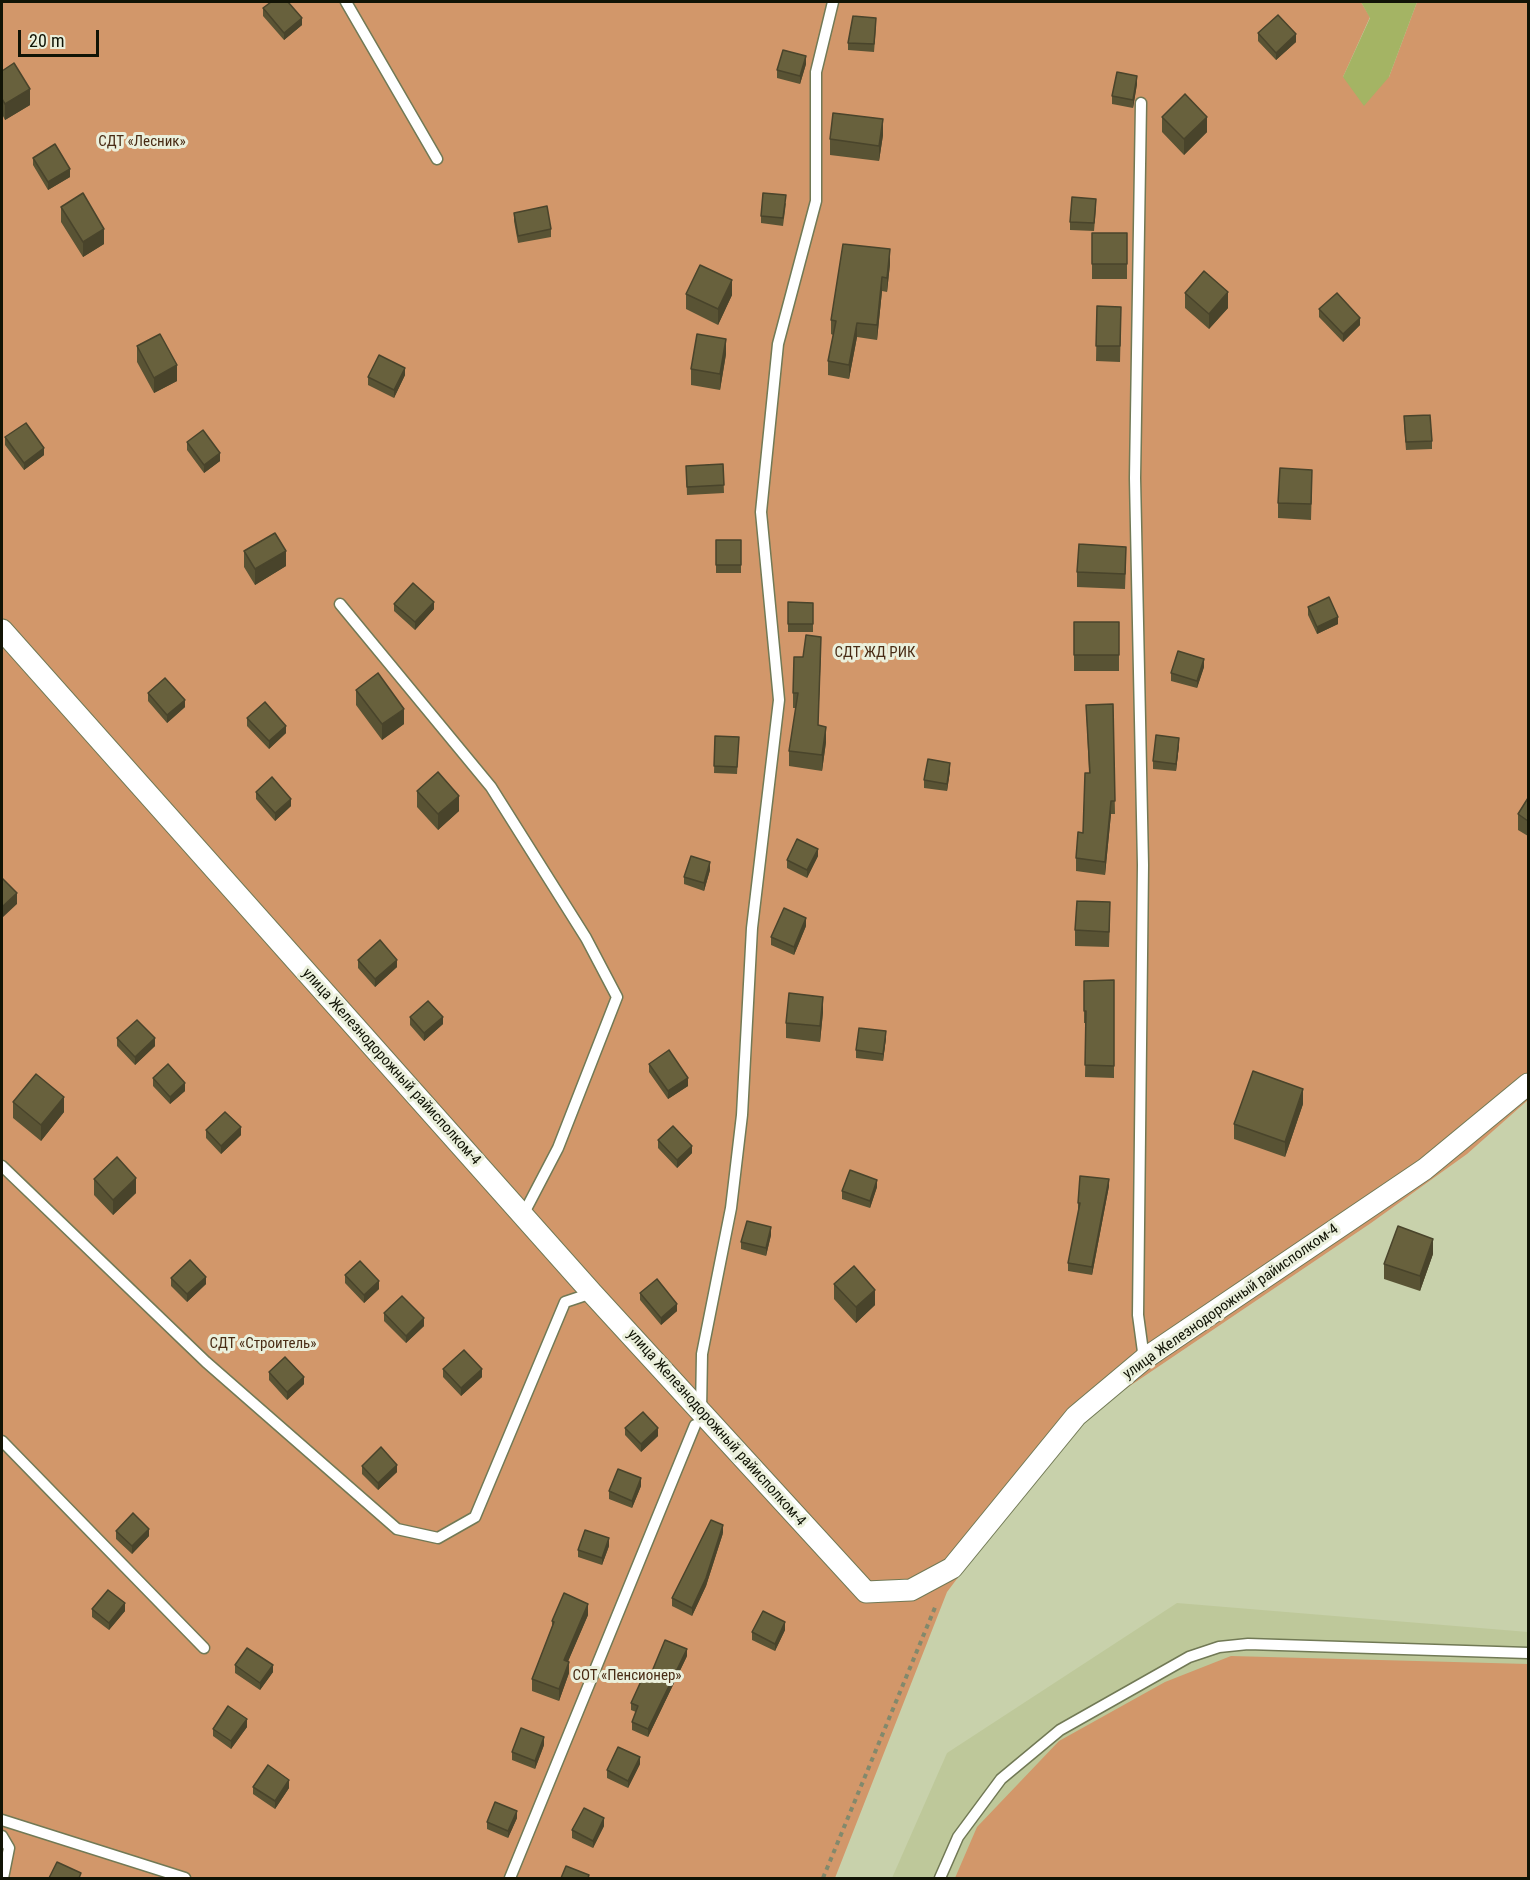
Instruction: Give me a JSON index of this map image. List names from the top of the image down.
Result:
{
  "streets": {
    "street": ["улица Железнодорожный райисполком-4"]
  },
  "parks": [
    "СДТ «Лесник»",
    "СДТ ЖД РИК",
    "СДТ «Строитель»",
    "СОТ «Пенсионер»"
  ],
  "scale_bar": "20 m"
}
